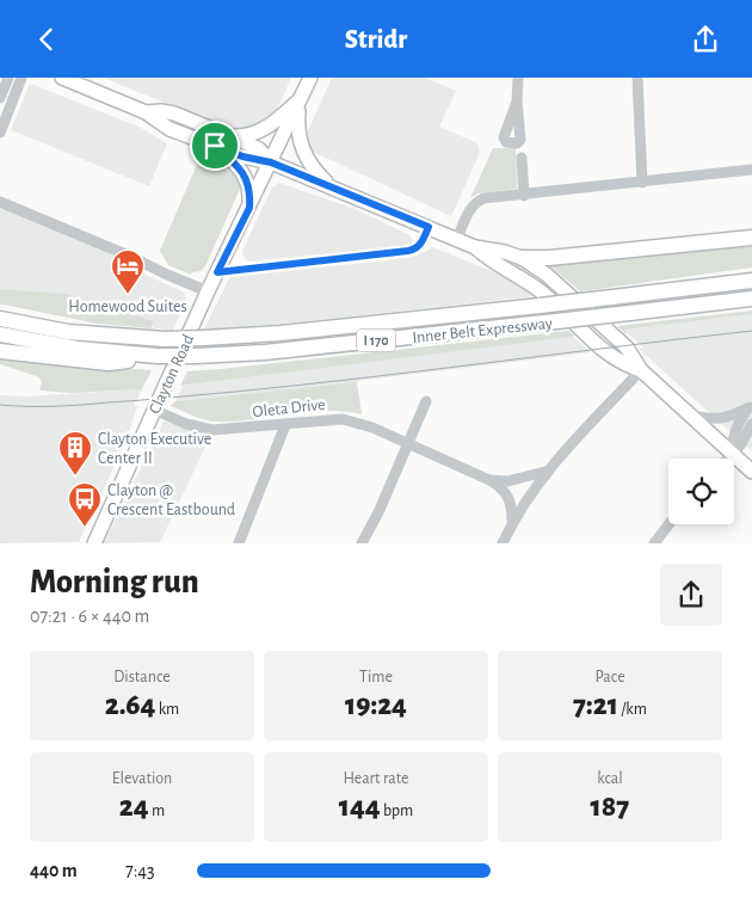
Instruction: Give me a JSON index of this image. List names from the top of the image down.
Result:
{
  "streets": {
    "highway": ["Inner Belt Expressway", "I 170"],
    "main road": ["Clayton Road"],
    "street": ["Oleta Drive"]
  },
  "crossings": [
    ["Clayton Road", "Oleta Drive"]
  ],
  "places": {
    "hotel": ["Homewood Suites"],
    "building": ["Clayton Executive Center II"],
    "bus stop": ["Clayton @ Crescent Eastbound"]
  },
  "page": {
    "header": "Stridr",
    "heading": ["Morning run", "07:21 · 6 × 440 m"],
    "stats": [
      ["Distance", "2.64 km"],
      ["Time", "19:24"],
      ["Pace", "7:21 /km"],
      ["Elevation", "24 m"],
      ["Heart rate", "144 bpm"],
      ["kcal", "187"]
    ],
    "list": [
      {
        "name": "440 m",
        "note": "7:43"
      }
    ]
  }
}
